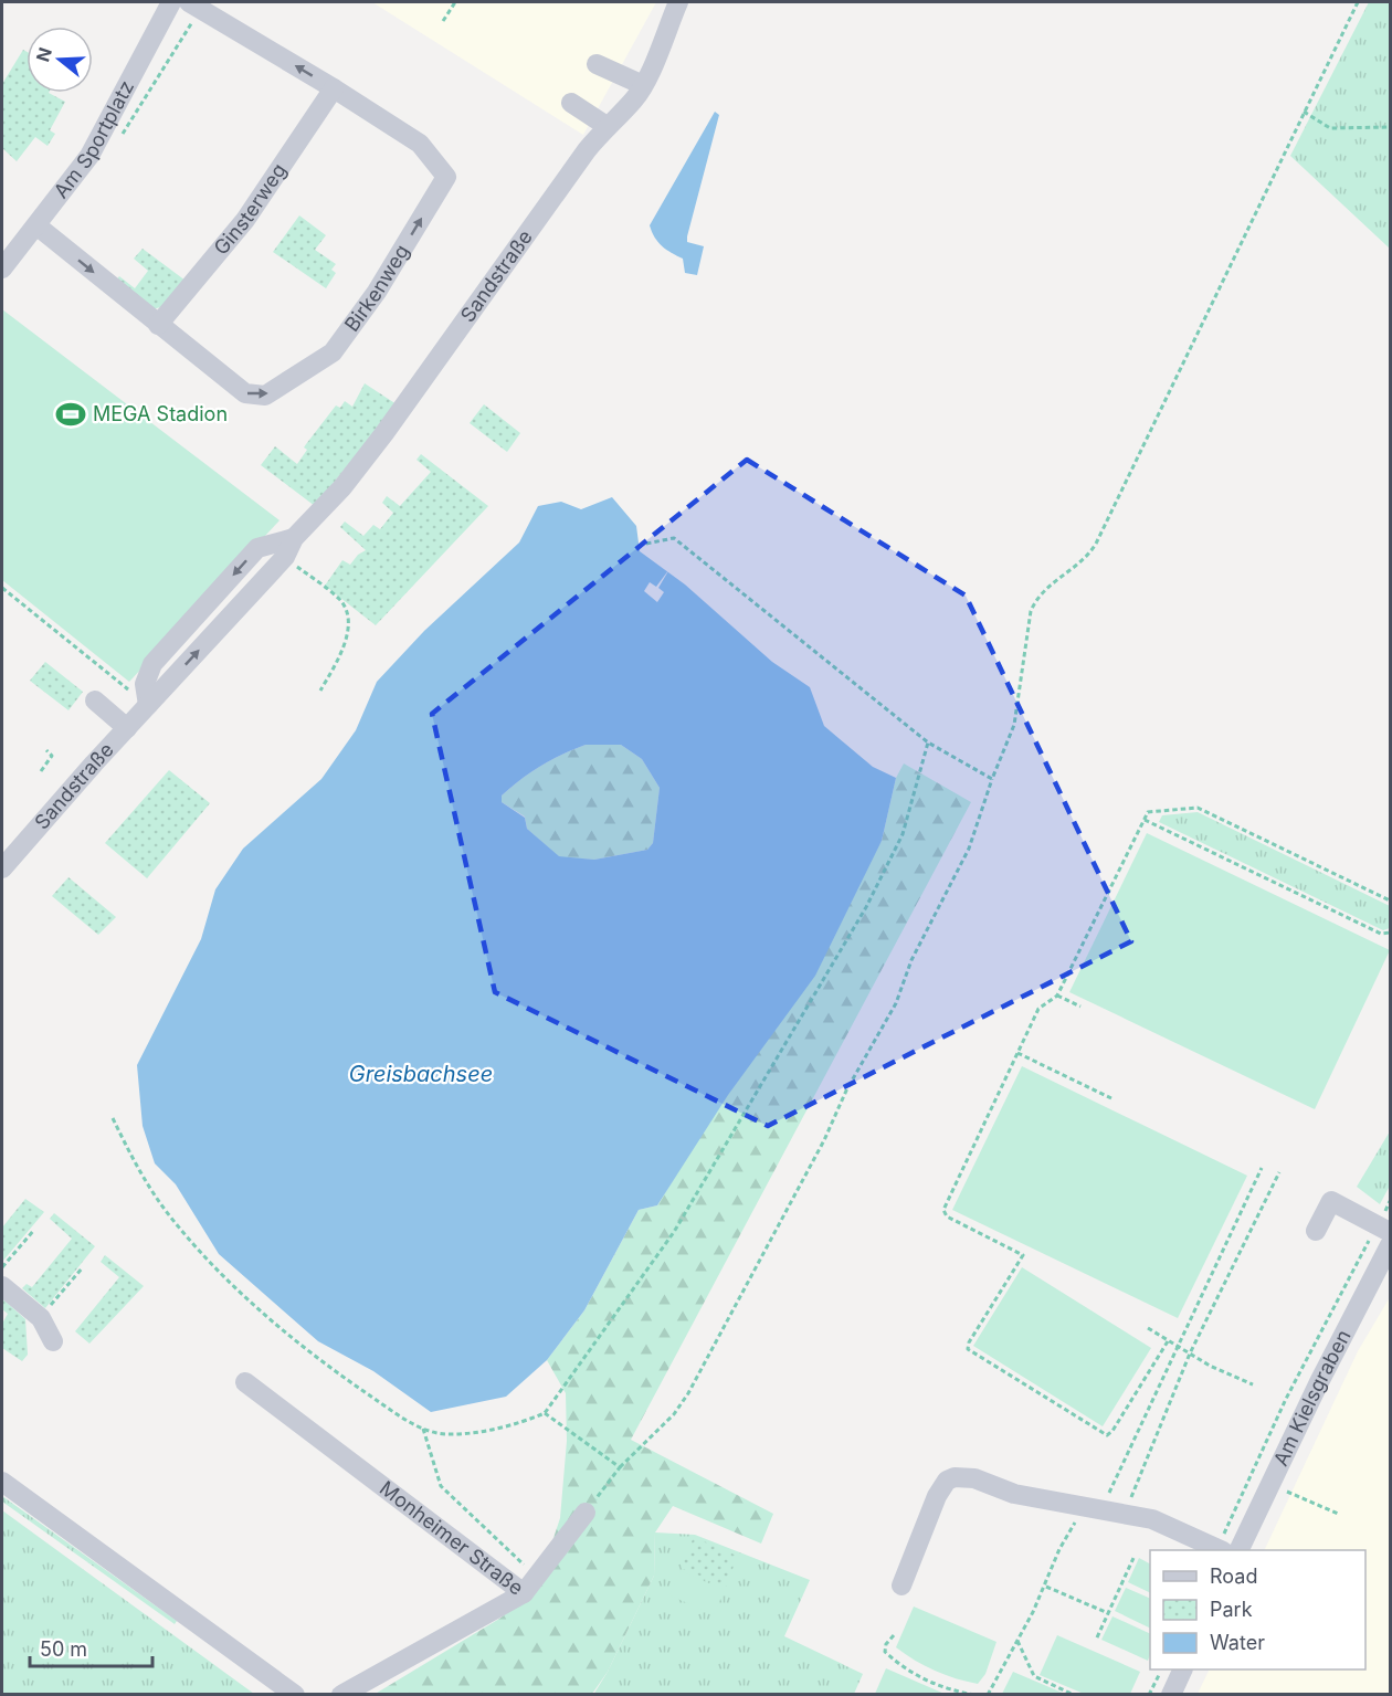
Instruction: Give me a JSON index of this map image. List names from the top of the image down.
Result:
{
  "streets": {
    "street": [
      "Am Sportplatz",
      "Ginsterweg",
      "Sandstraße",
      "Birkenweg",
      "Am Kielsgraben",
      "Monheimer Straße"
    ]
  },
  "crossings": [
    ["Am Sportplatz", "Birkenweg"],
    ["Ginsterweg", "Birkenweg"]
  ],
  "water": ["Greisbachsee"],
  "places": {
    "sports": ["MEGA Stadion"]
  },
  "legend": ["Road", "Park", "Water"],
  "scale_bar": "50 m",
  "north": "left"
}
